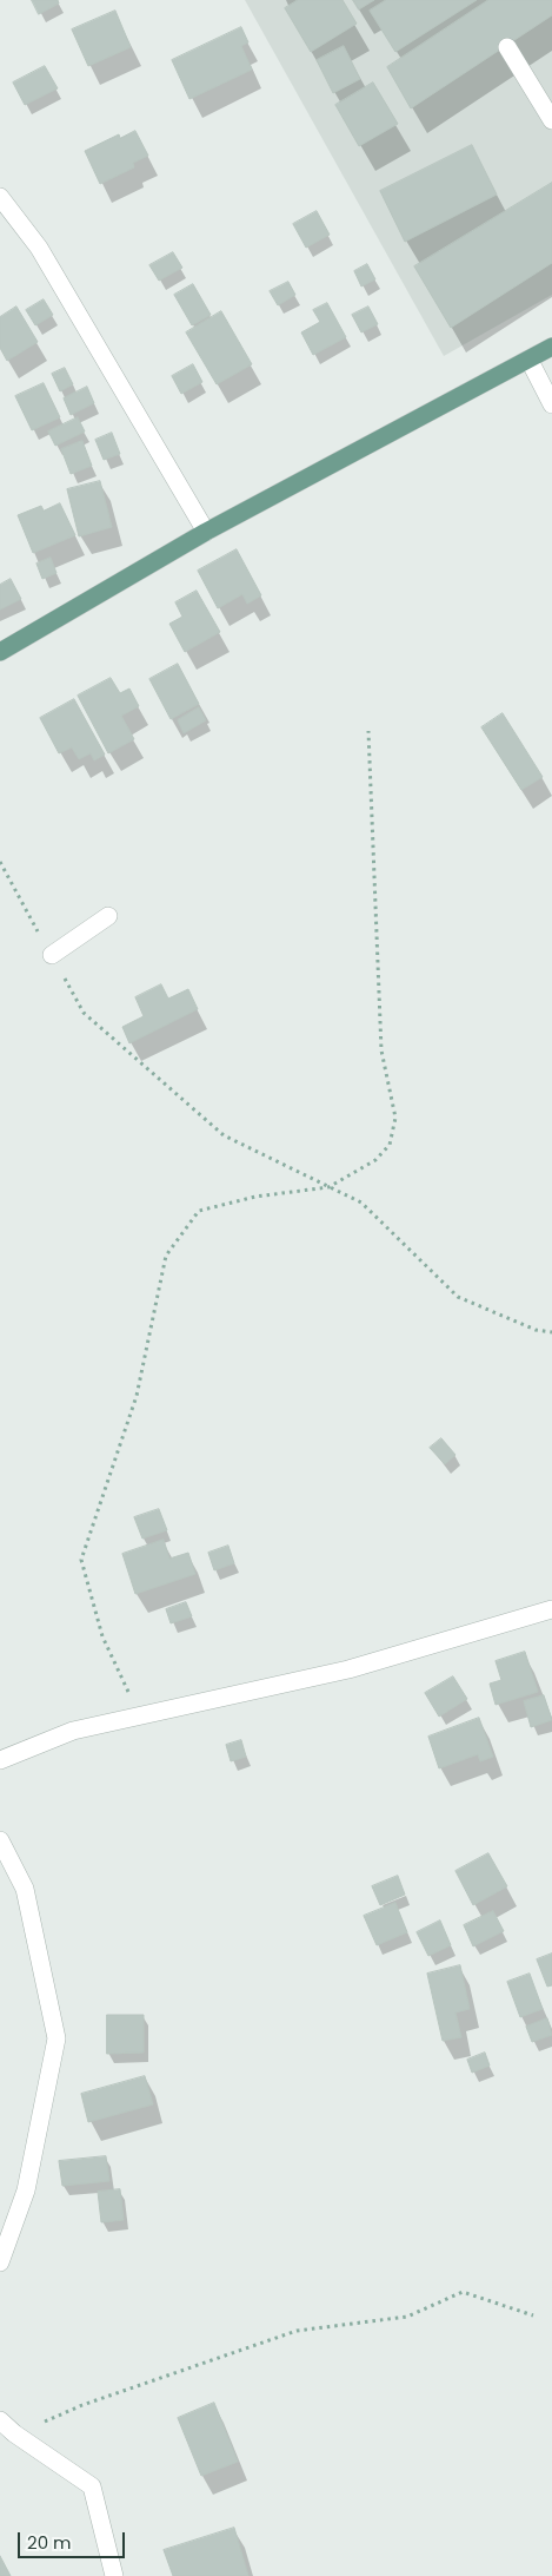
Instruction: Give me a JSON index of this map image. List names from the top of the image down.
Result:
{
  "scale_bar": "20 m"
}
